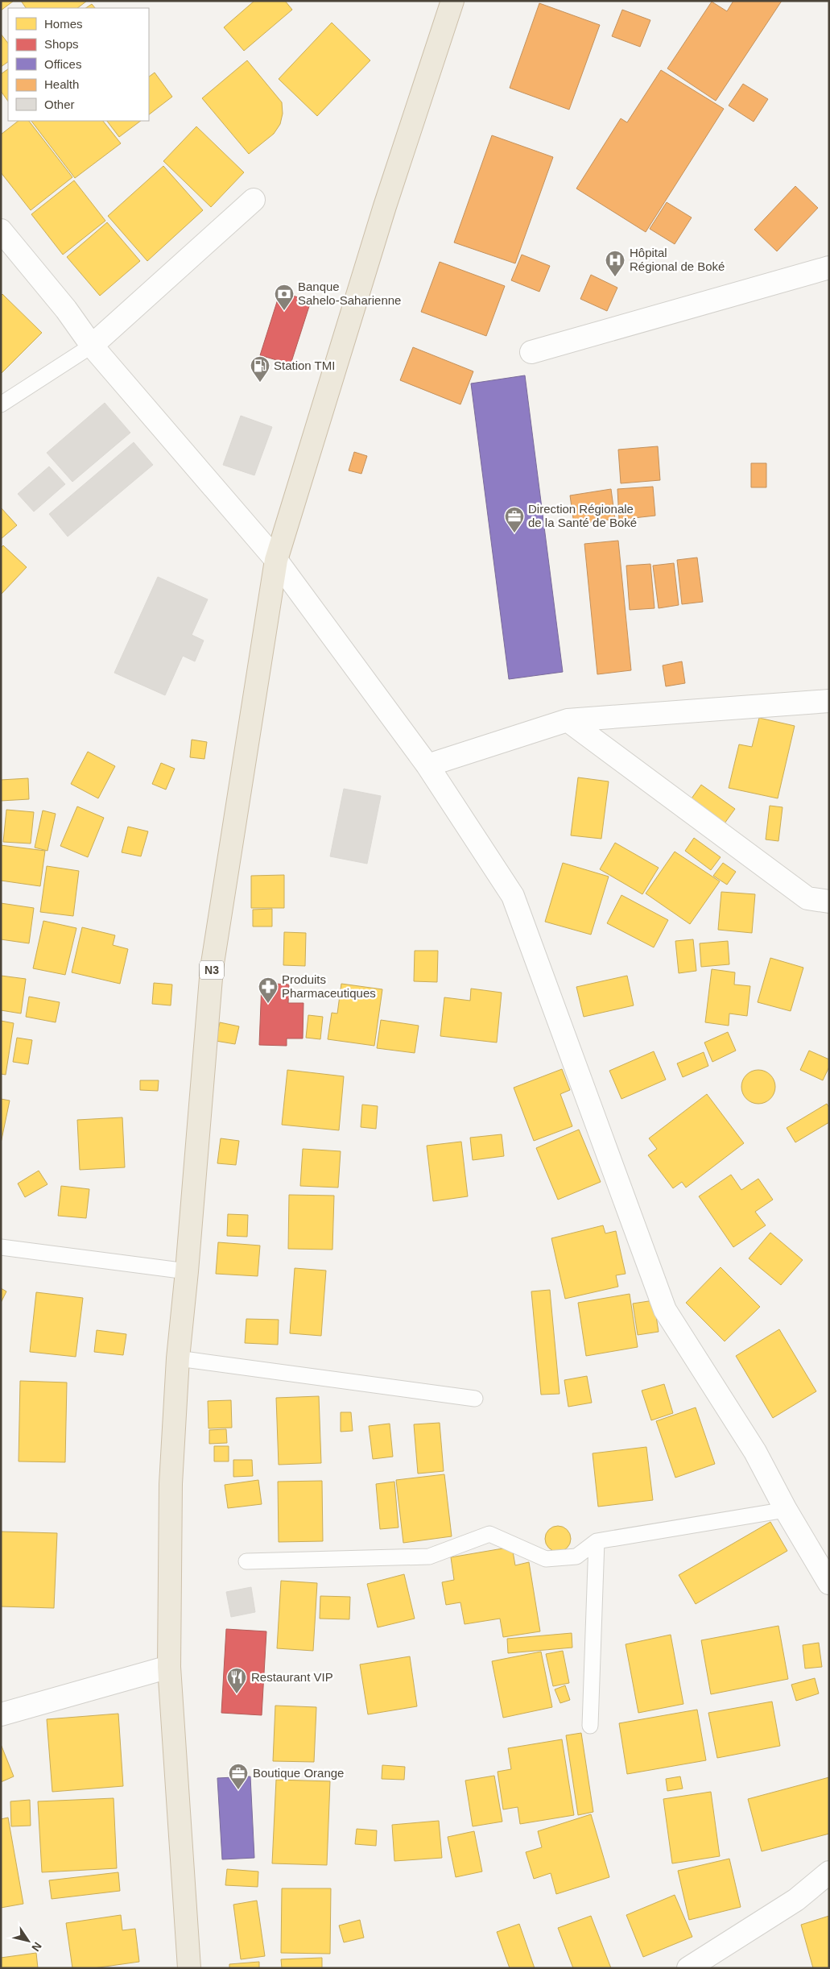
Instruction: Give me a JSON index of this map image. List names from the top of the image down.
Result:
{
  "streets": {
    "highway": ["N3"]
  },
  "places": {
    "hospital": ["Hôpital Régional de Boké"],
    "bank": ["Banque Sahelo-Saharienne"],
    "fuel station": ["Station TMI"],
    "office": ["Direction Régionale de la Santé de Boké", "Boutique Orange"],
    "pharmacy": ["Produits Pharmaceutiques"],
    "restaurant": ["Restaurant VIP"]
  },
  "legend": [
    "Homes",
    "Shops",
    "Offices",
    "Health",
    "Other"
  ],
  "north": "bottom right"
}
